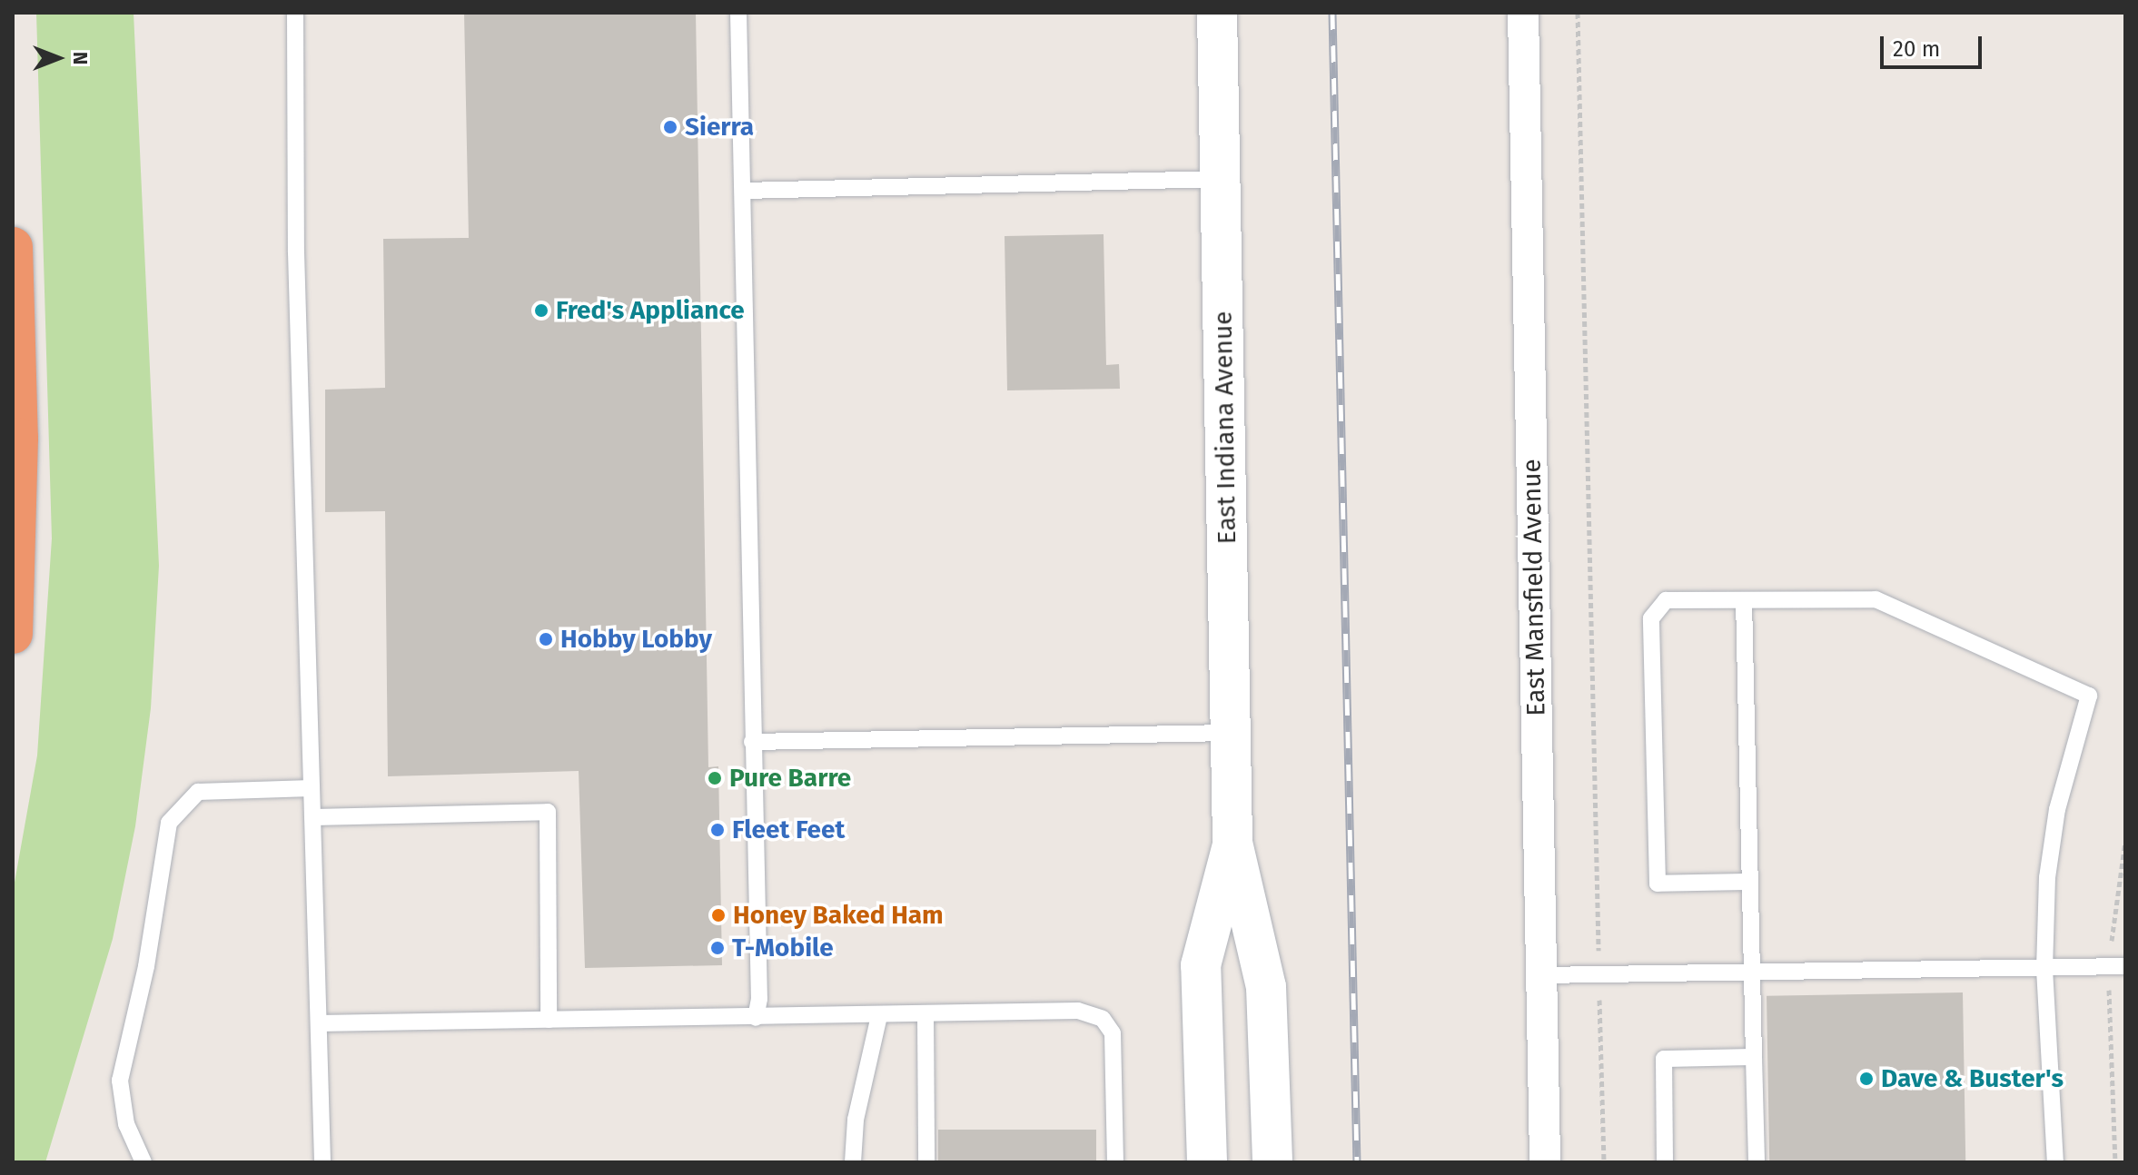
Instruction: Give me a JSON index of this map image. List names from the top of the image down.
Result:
{
  "streets": {
    "main road": ["East Indiana Avenue"],
    "street": ["East Mansfield Avenue"]
  },
  "places": [
    "Sierra",
    "Fred's Appliance",
    "Hobby Lobby",
    "Pure Barre",
    "Fleet Feet",
    "Honey Baked Ham",
    "T-Mobile",
    "Dave & Buster's"
  ],
  "scale_bar": "20 m",
  "north": "right"
}
